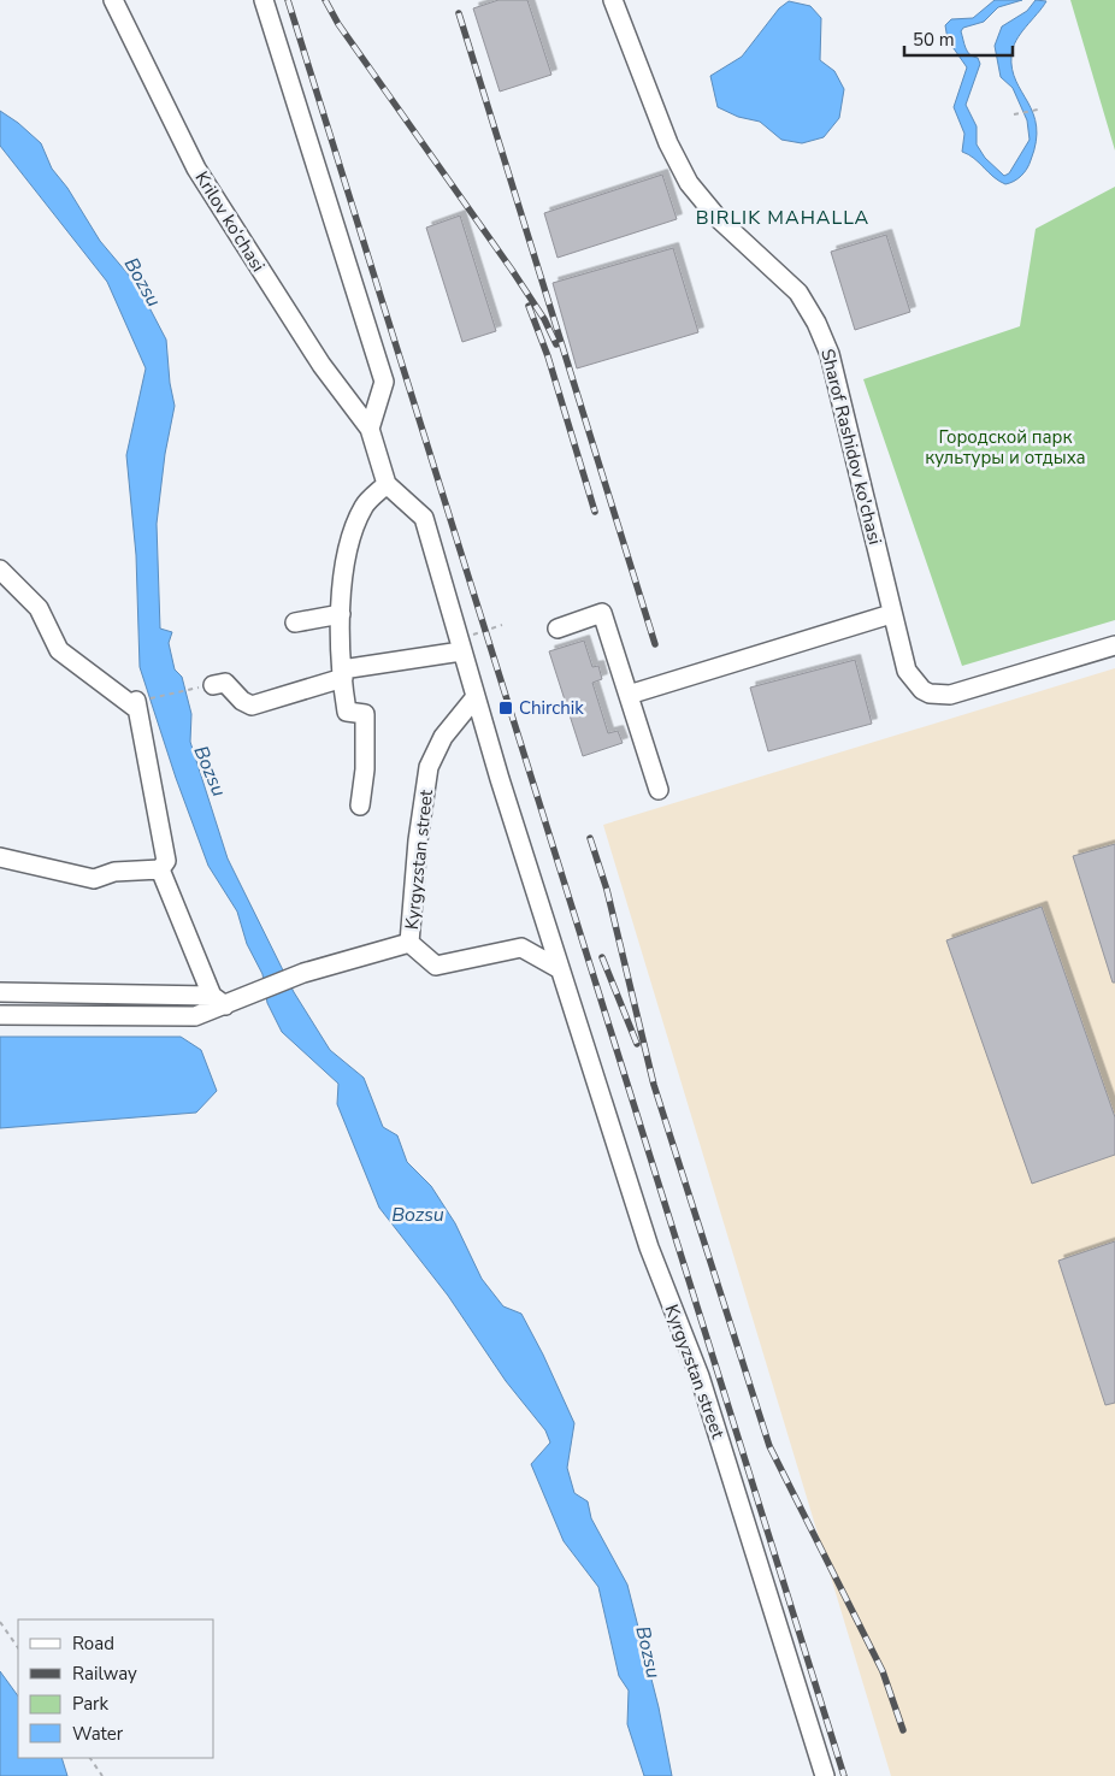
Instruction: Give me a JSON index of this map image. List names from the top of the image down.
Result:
{
  "streets": {
    "street": ["Krilov ko‘chasi", "Sharof Rashidov ko'chasi", "Kyrgyzstan street"]
  },
  "districts": ["BIRLIK MAHALLA"],
  "water": ["Bozsu"],
  "parks": ["Городской парк культуры и отдыха"],
  "places": {
    "transit": ["Chirchik"]
  },
  "legend": [
    "Road",
    "Railway",
    "Park",
    "Water"
  ],
  "scale_bar": "50 m"
}
